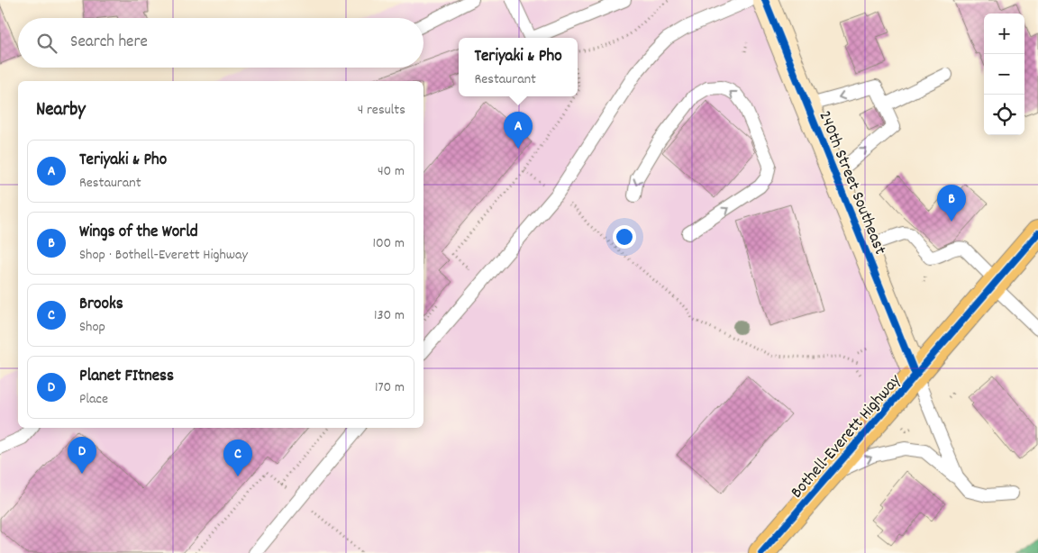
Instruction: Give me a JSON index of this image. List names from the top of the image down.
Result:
{
  "streets": {
    "main road": ["Bothell-Everett Highway"],
    "street": ["240th Street Southeast"]
  },
  "crossings": [
    ["240th Street Southeast", "Bothell-Everett Highway"]
  ],
  "page": {
    "map_buttons": ["+", "−"],
    "search": "Search here",
    "popup": ["Teriyaki & Pho", "Restaurant"],
    "heading": ["Nearby", "4 results"],
    "pins": [
      "A",
      "B",
      "D",
      "C"
    ],
    "list": [
      {
        "mark": "A",
        "name": "Teriyaki & Pho",
        "note": "Restaurant",
        "value": "40 m"
      },
      {
        "mark": "B",
        "name": "Wings of the World",
        "note": "Shop · Bothell-Everett Highway",
        "value": "100 m"
      },
      {
        "mark": "C",
        "name": "Brooks",
        "note": "Shop",
        "value": "130 m"
      },
      {
        "mark": "D",
        "name": "Planet FItness",
        "note": "Place",
        "value": "170 m"
      }
    ]
  }
}
